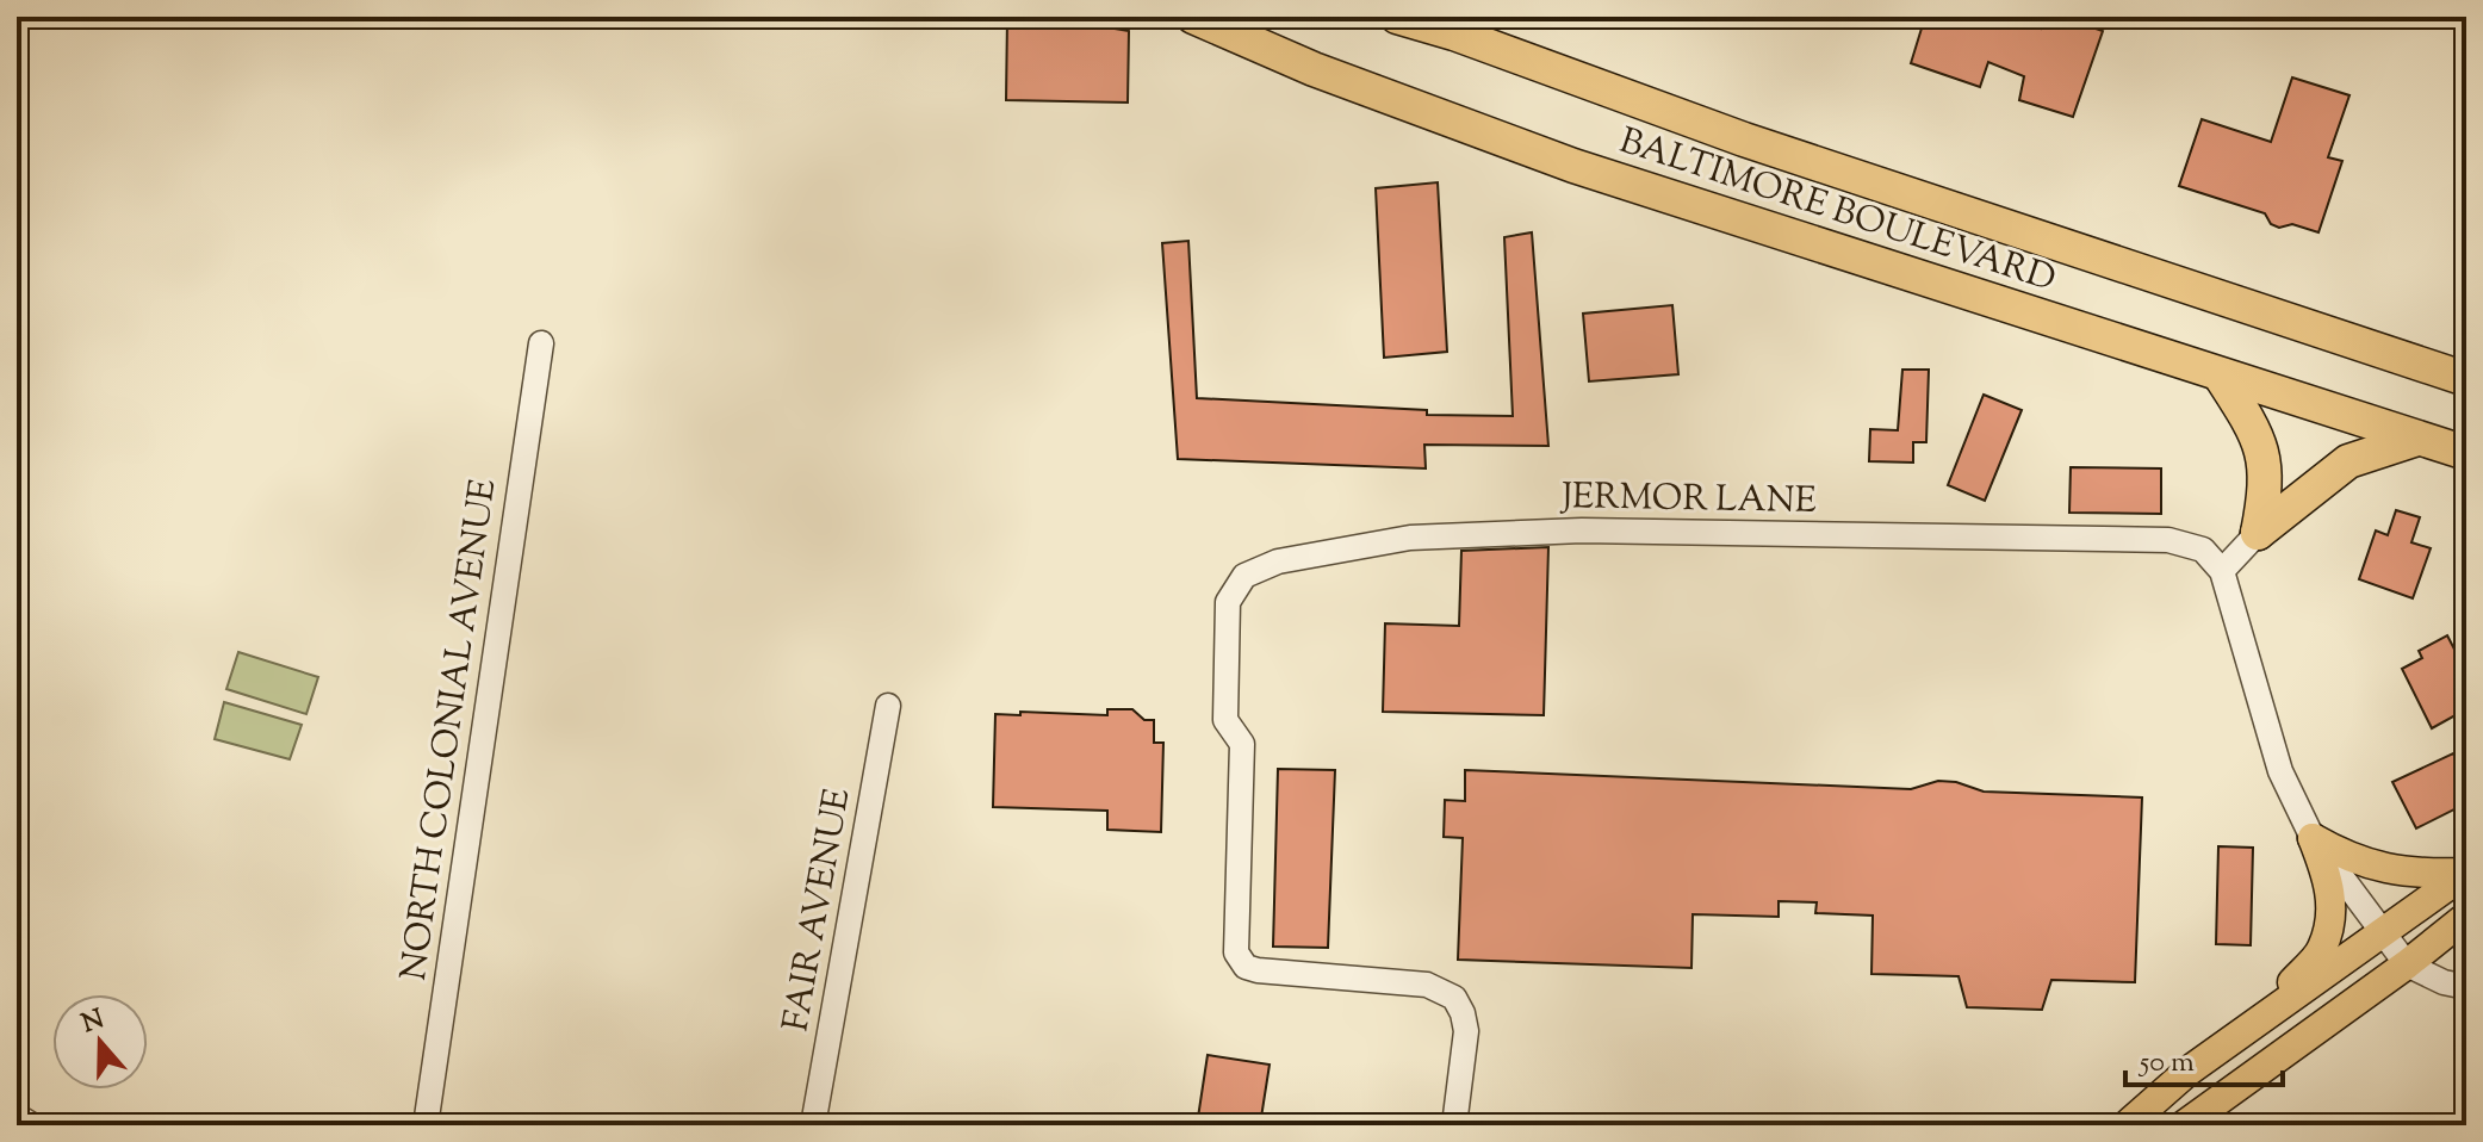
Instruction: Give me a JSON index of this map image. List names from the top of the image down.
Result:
{
  "streets": {
    "highway": ["BALTIMORE BOULEVARD"],
    "street": ["JERMOR LANE", "NORTH COLONIAL AVENUE", "FAIR AVENUE"]
  },
  "scale_bar": "50 m",
  "north": "top"
}
